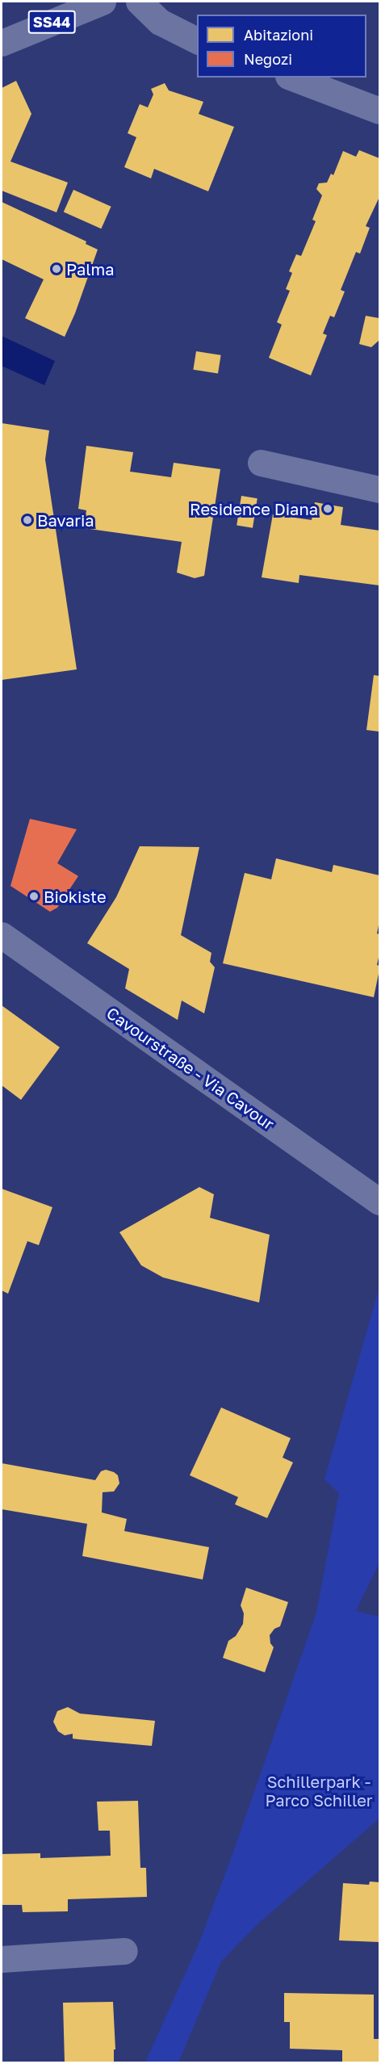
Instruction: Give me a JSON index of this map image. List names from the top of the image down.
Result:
{
  "streets": {
    "main road": ["SS44"],
    "street": ["Cavourstraße - Via Cavour"]
  },
  "parks": ["Schillerpark - Parco Schiller"],
  "places": [
    "Palma",
    "Residence Diana",
    "Bavaria",
    "Biokiste"
  ],
  "legend": ["Abitazioni", "Negozi"]
}
